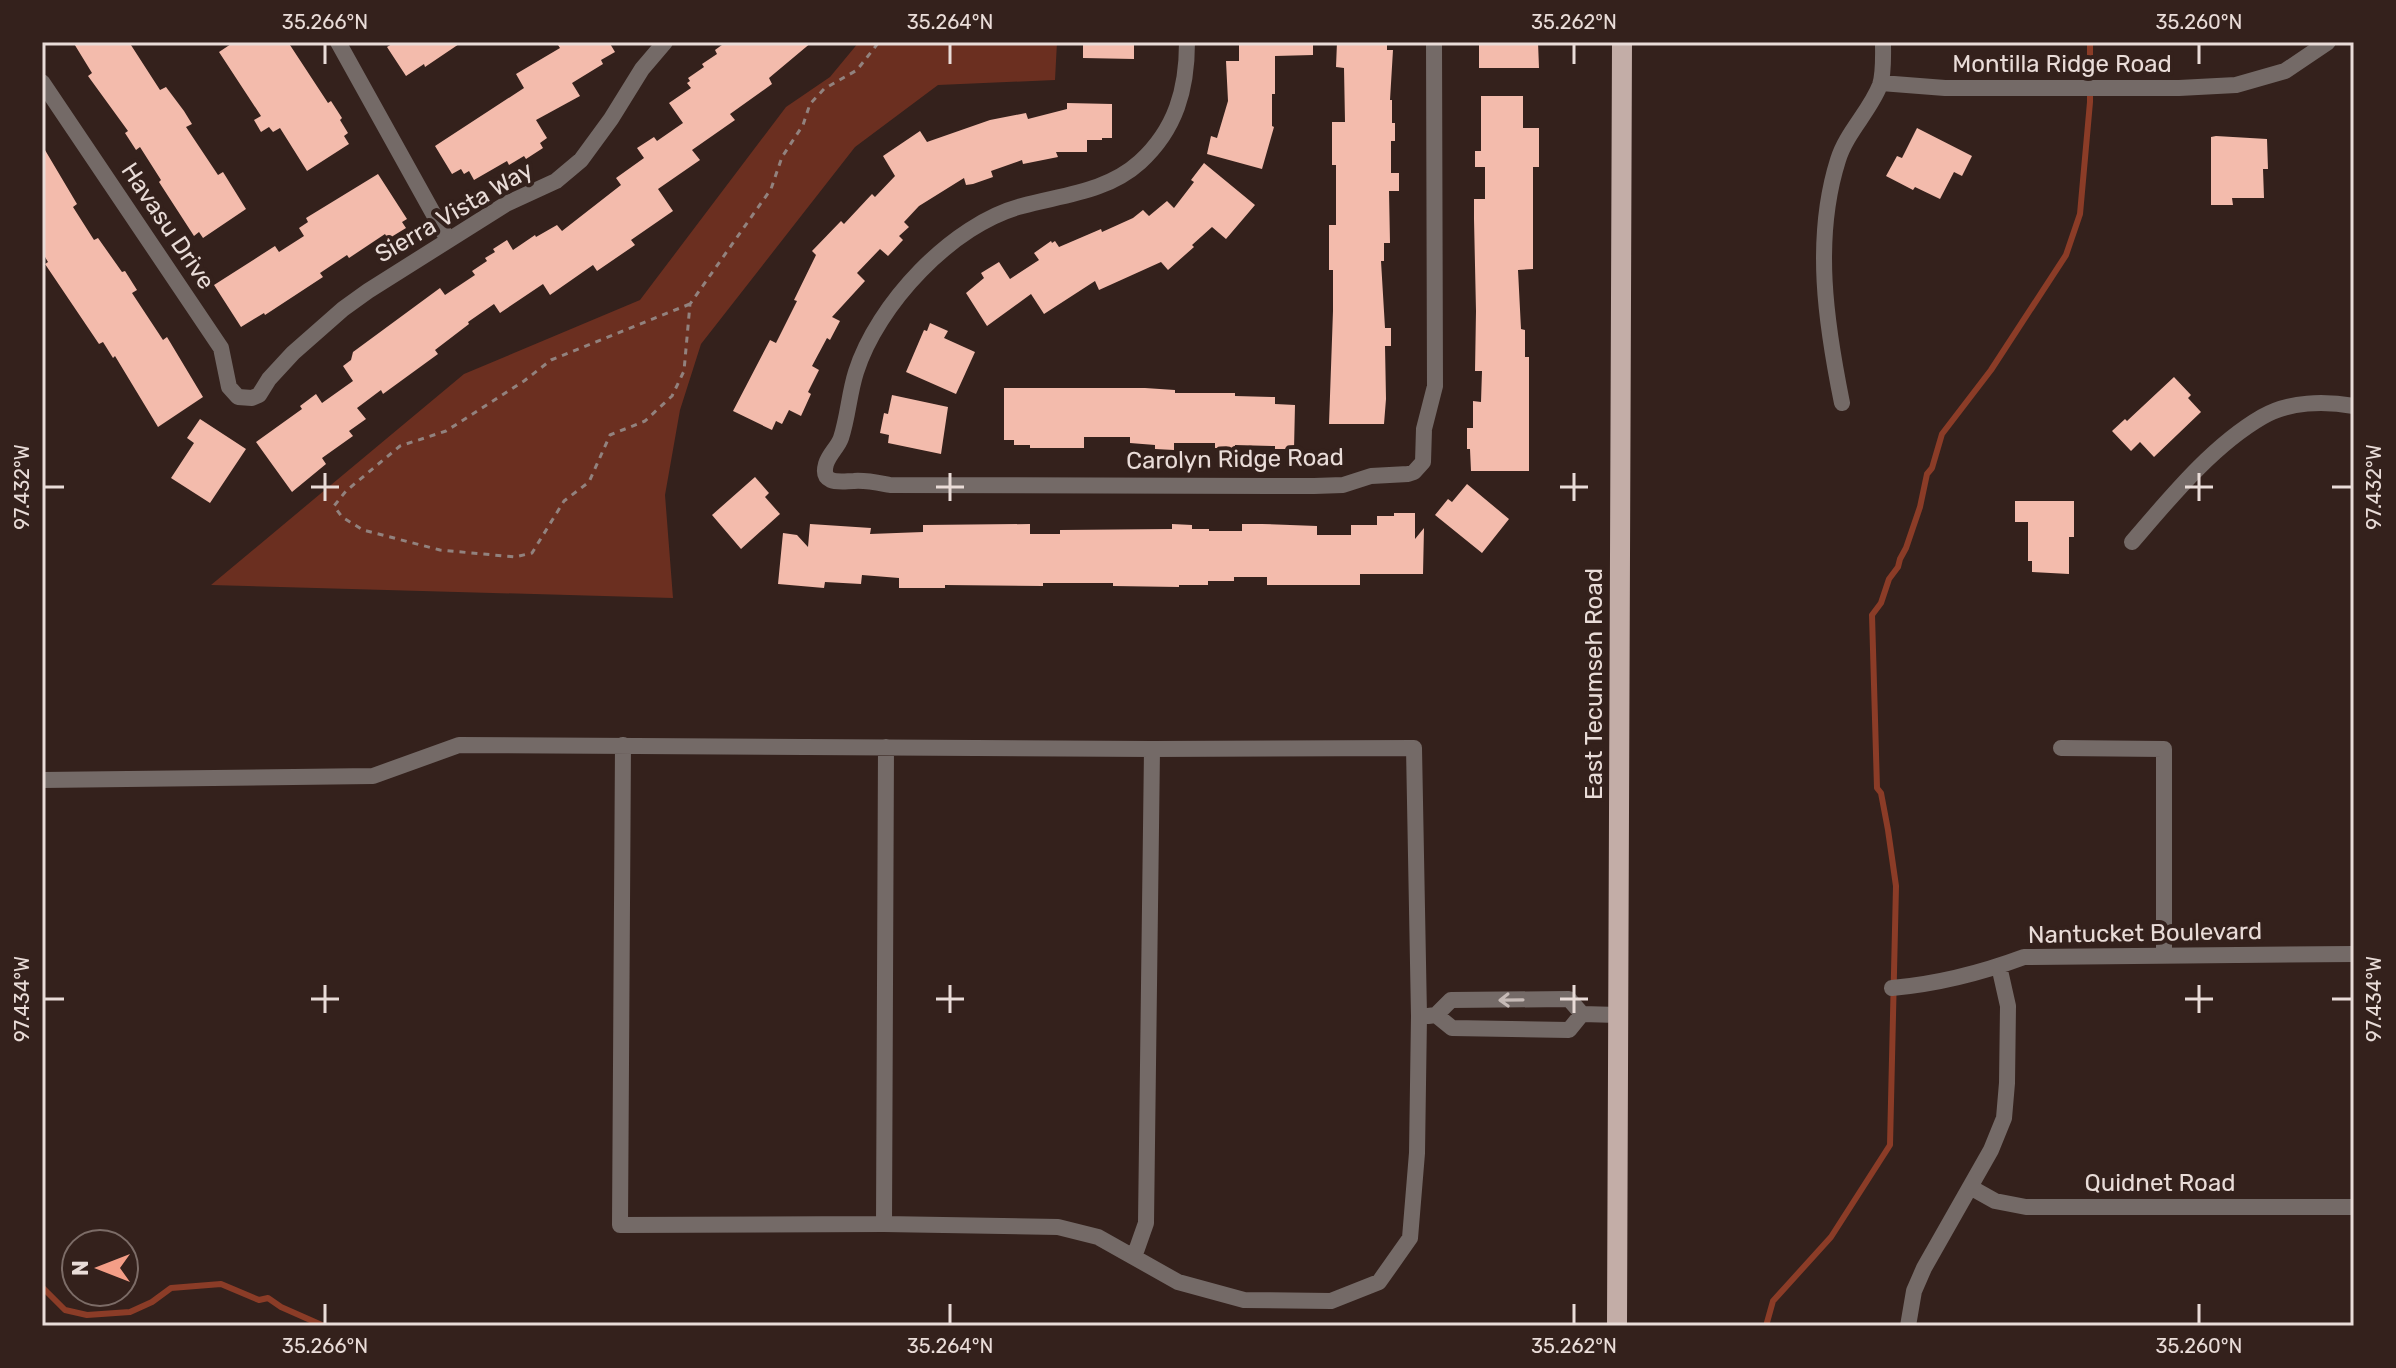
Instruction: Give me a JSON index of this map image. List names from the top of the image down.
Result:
{
  "streets": {
    "main road": ["East Tecumseh Road"],
    "street": [
      "Montilla Ridge Road",
      "Sierra Vista Way",
      "Havasu Drive",
      "Carolyn Ridge Road",
      "Nantucket Boulevard",
      "Quidnet Road"
    ]
  },
  "crossings": [
    ["Sierra Vista Way", "Havasu Drive"]
  ],
  "north": "left",
  "coordinates": [
    "35.266°N",
    "35.264°N",
    "35.262°N",
    "35.260°N",
    "97.432°W",
    "97.434°W"
  ]
}
